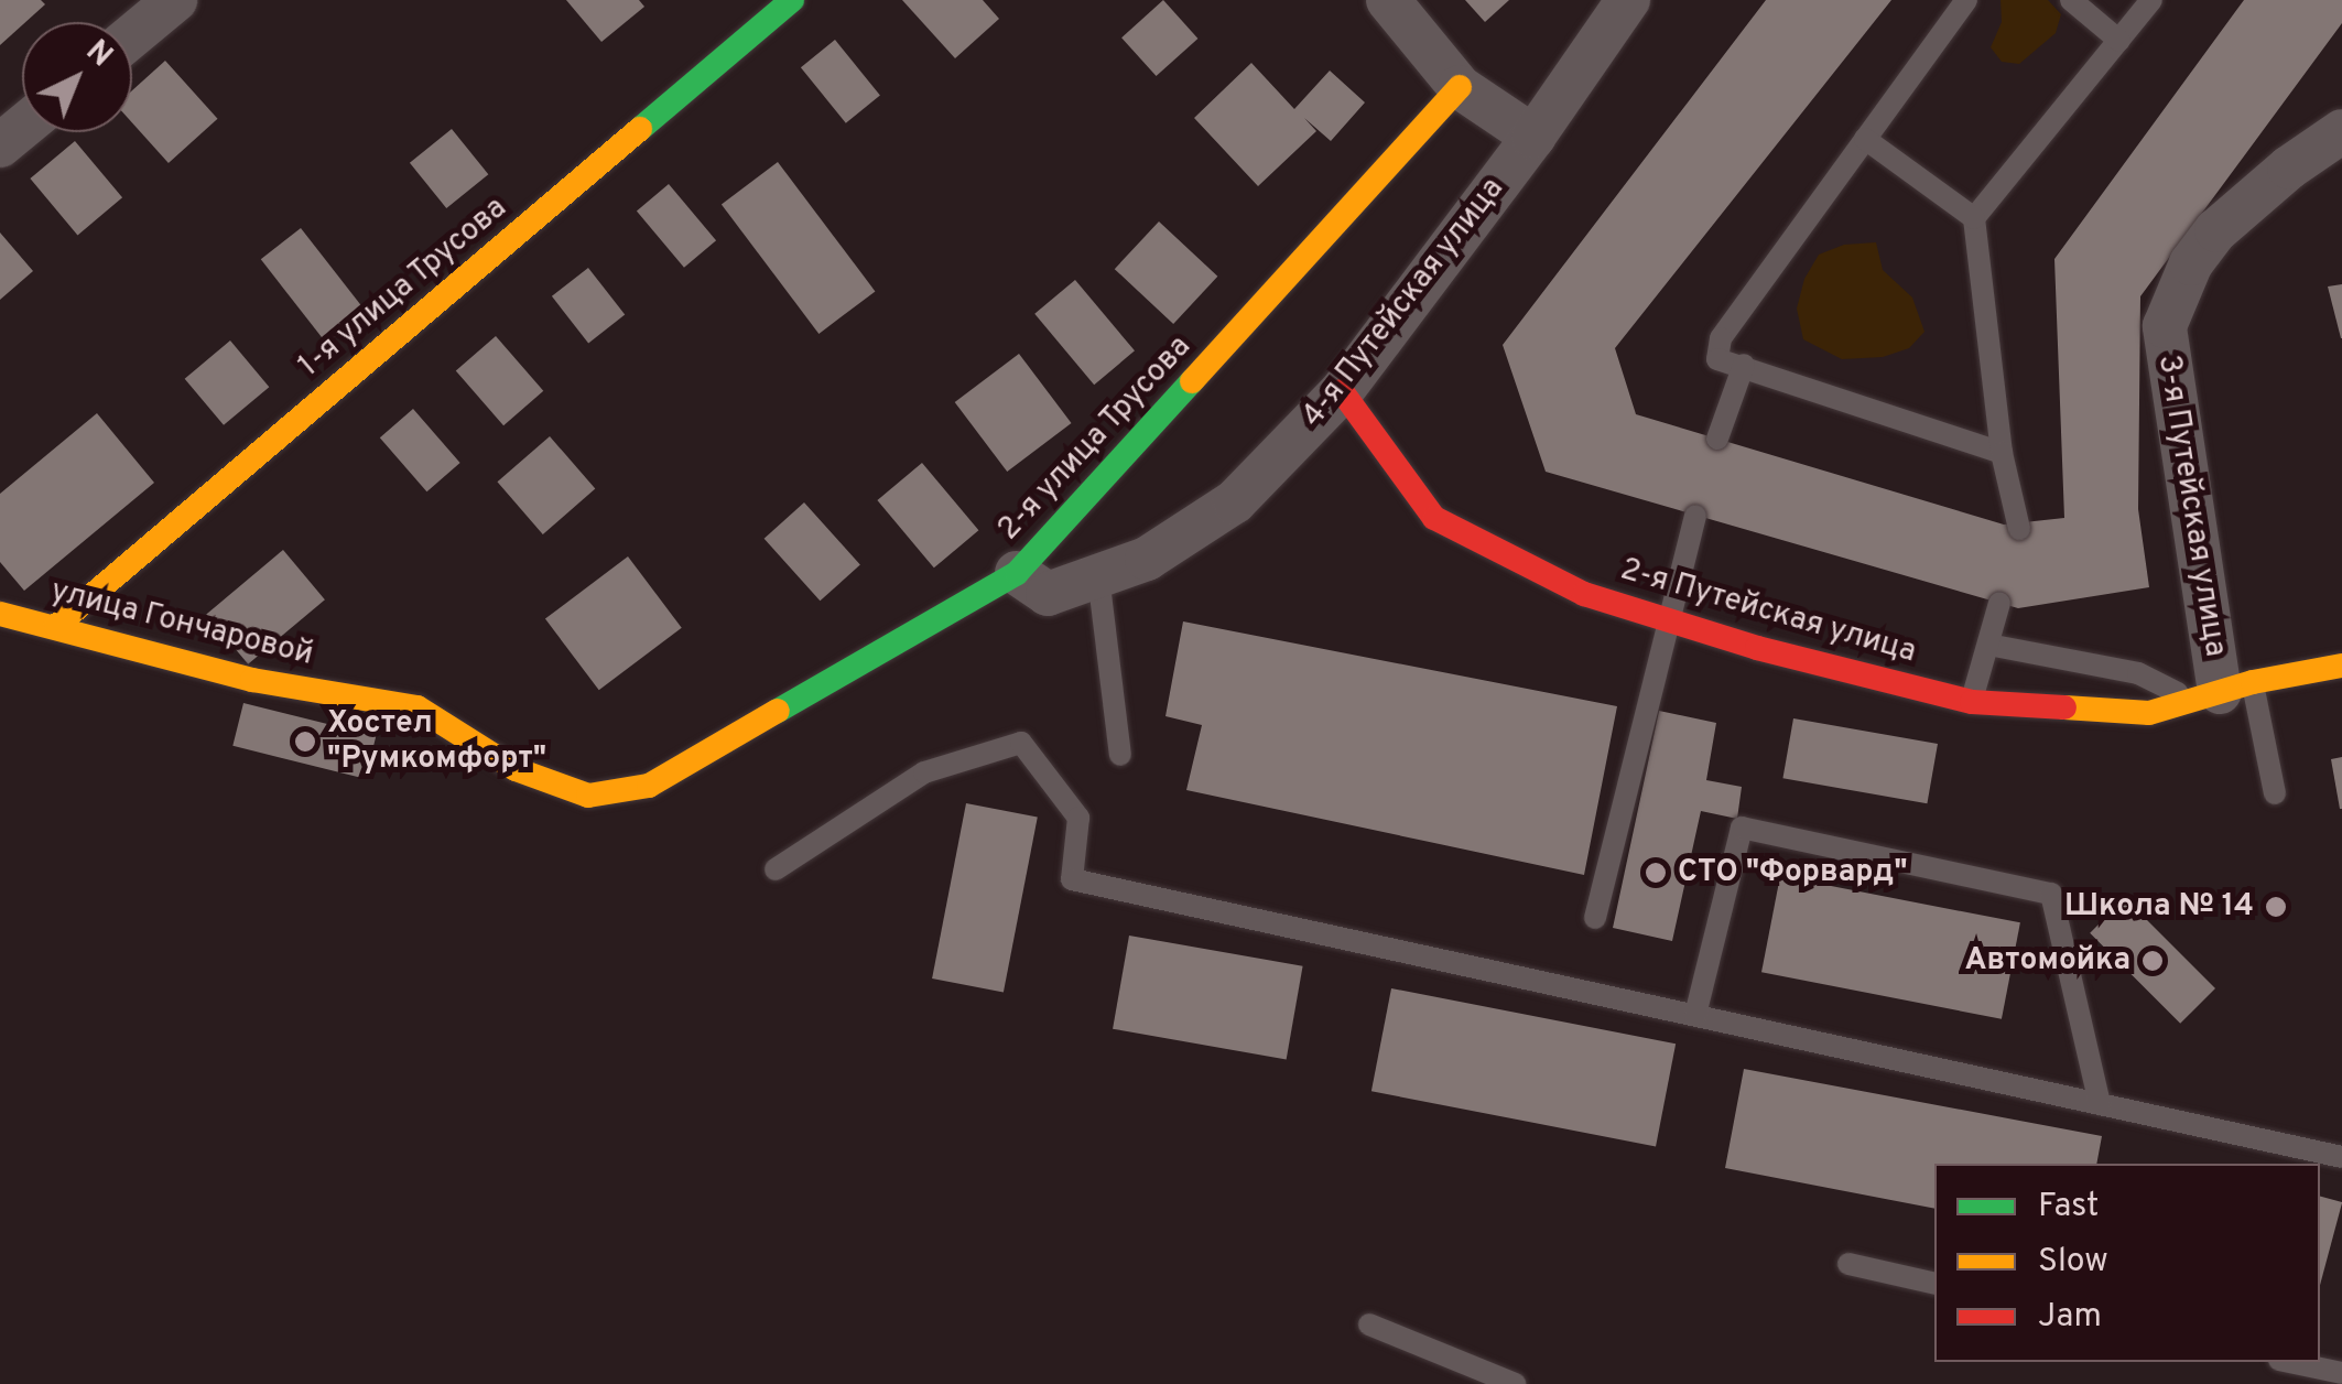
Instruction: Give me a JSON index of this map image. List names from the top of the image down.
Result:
{
  "streets": {
    "street": [
      "1-я улица Трусова",
      "4-я Путейская улица",
      "2-я улица Трусова",
      "3-я Путейская улица",
      "2-я Путейская улица",
      "улица Гончаровой"
    ]
  },
  "crossings": [
    ["1-я улица Трусова", "улица Гончаровой"],
    ["4-я Путейская улица", "2-я улица Трусова"],
    ["4-я Путейская улица", "2-я Путейская улица"],
    ["2-я улица Трусова", "улица Гончаровой"],
    ["3-я Путейская улица", "2-я Путейская улица"]
  ],
  "places": [
    "Хостел \"Румкомфорт\"",
    "СТО \"Форвард\"",
    "Школа № 14",
    "Автомойка"
  ],
  "legend": ["Fast", "Slow", "Jam"],
  "north": "top right"
}
